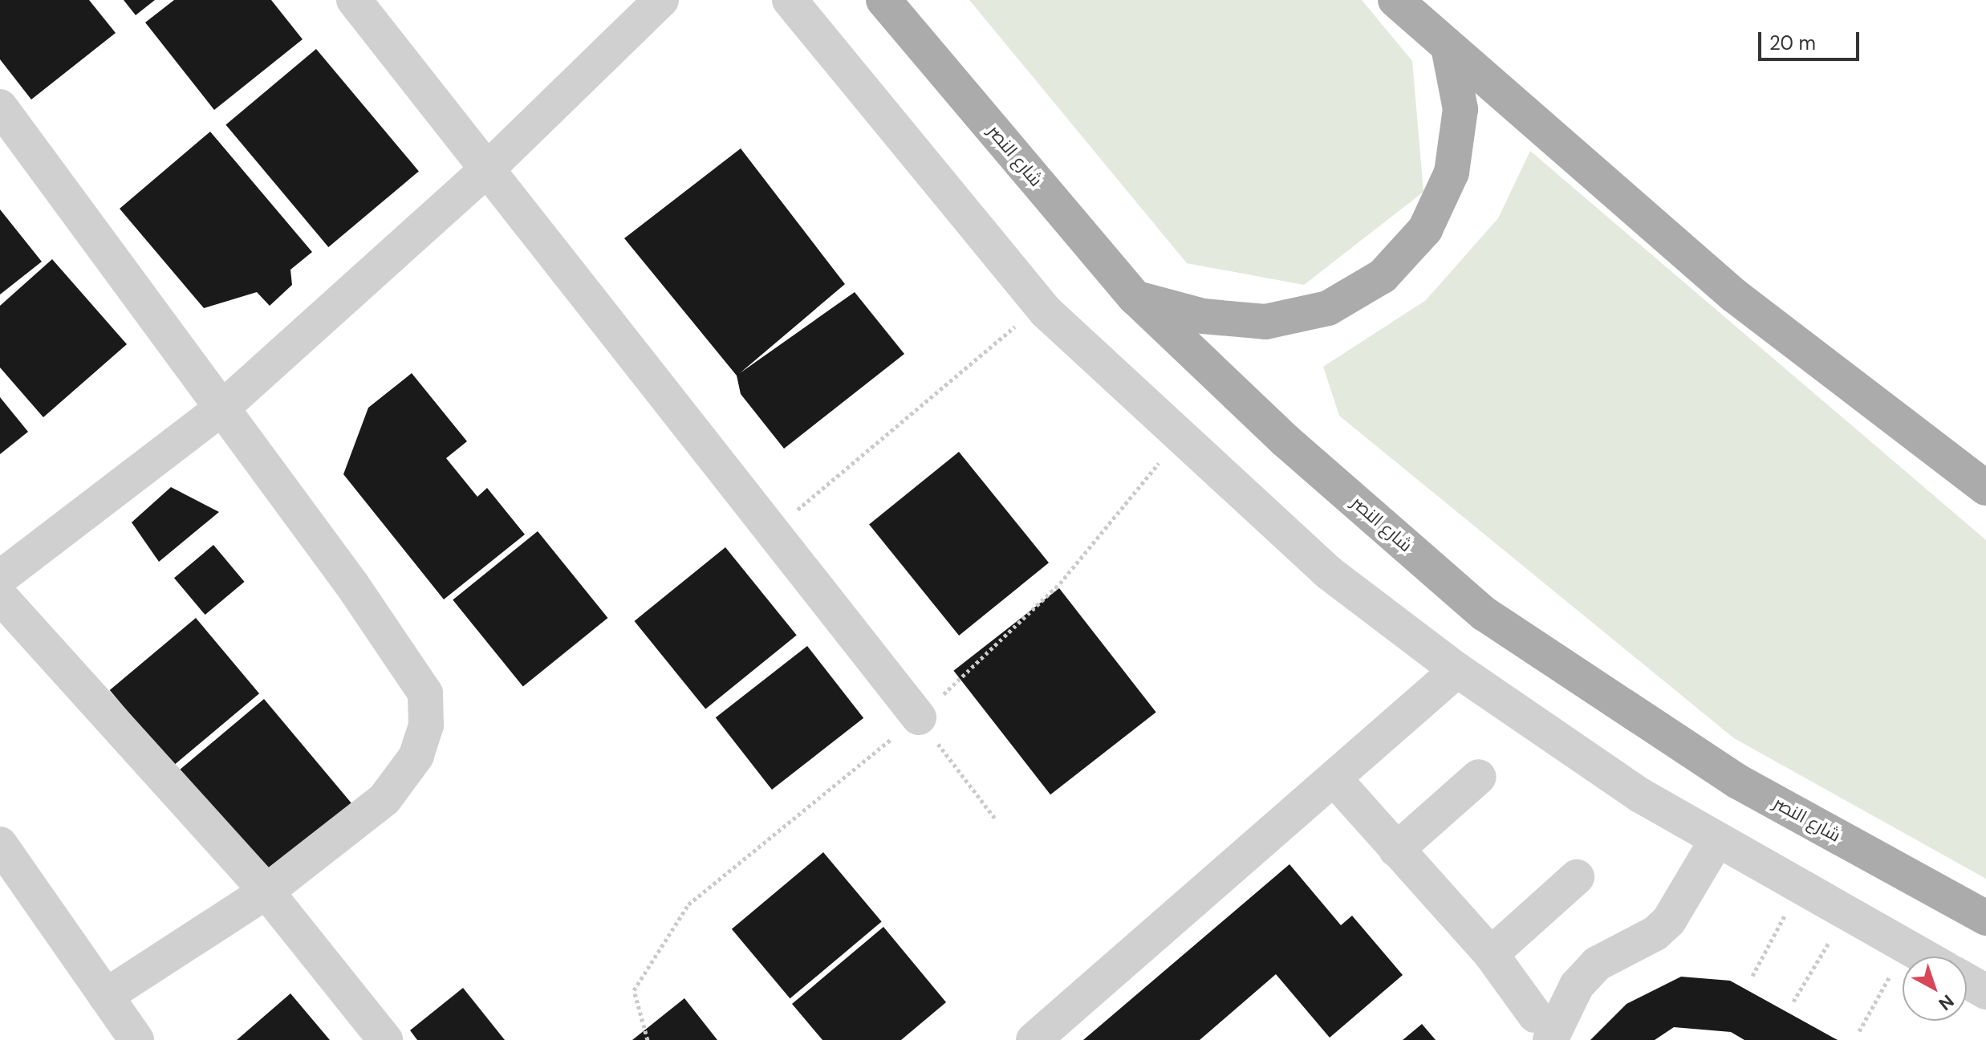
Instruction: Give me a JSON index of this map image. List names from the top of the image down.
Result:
{
  "streets": {
    "main road": ["شارع النصر"]
  },
  "scale_bar": "20 m",
  "north": "bottom right"
}
